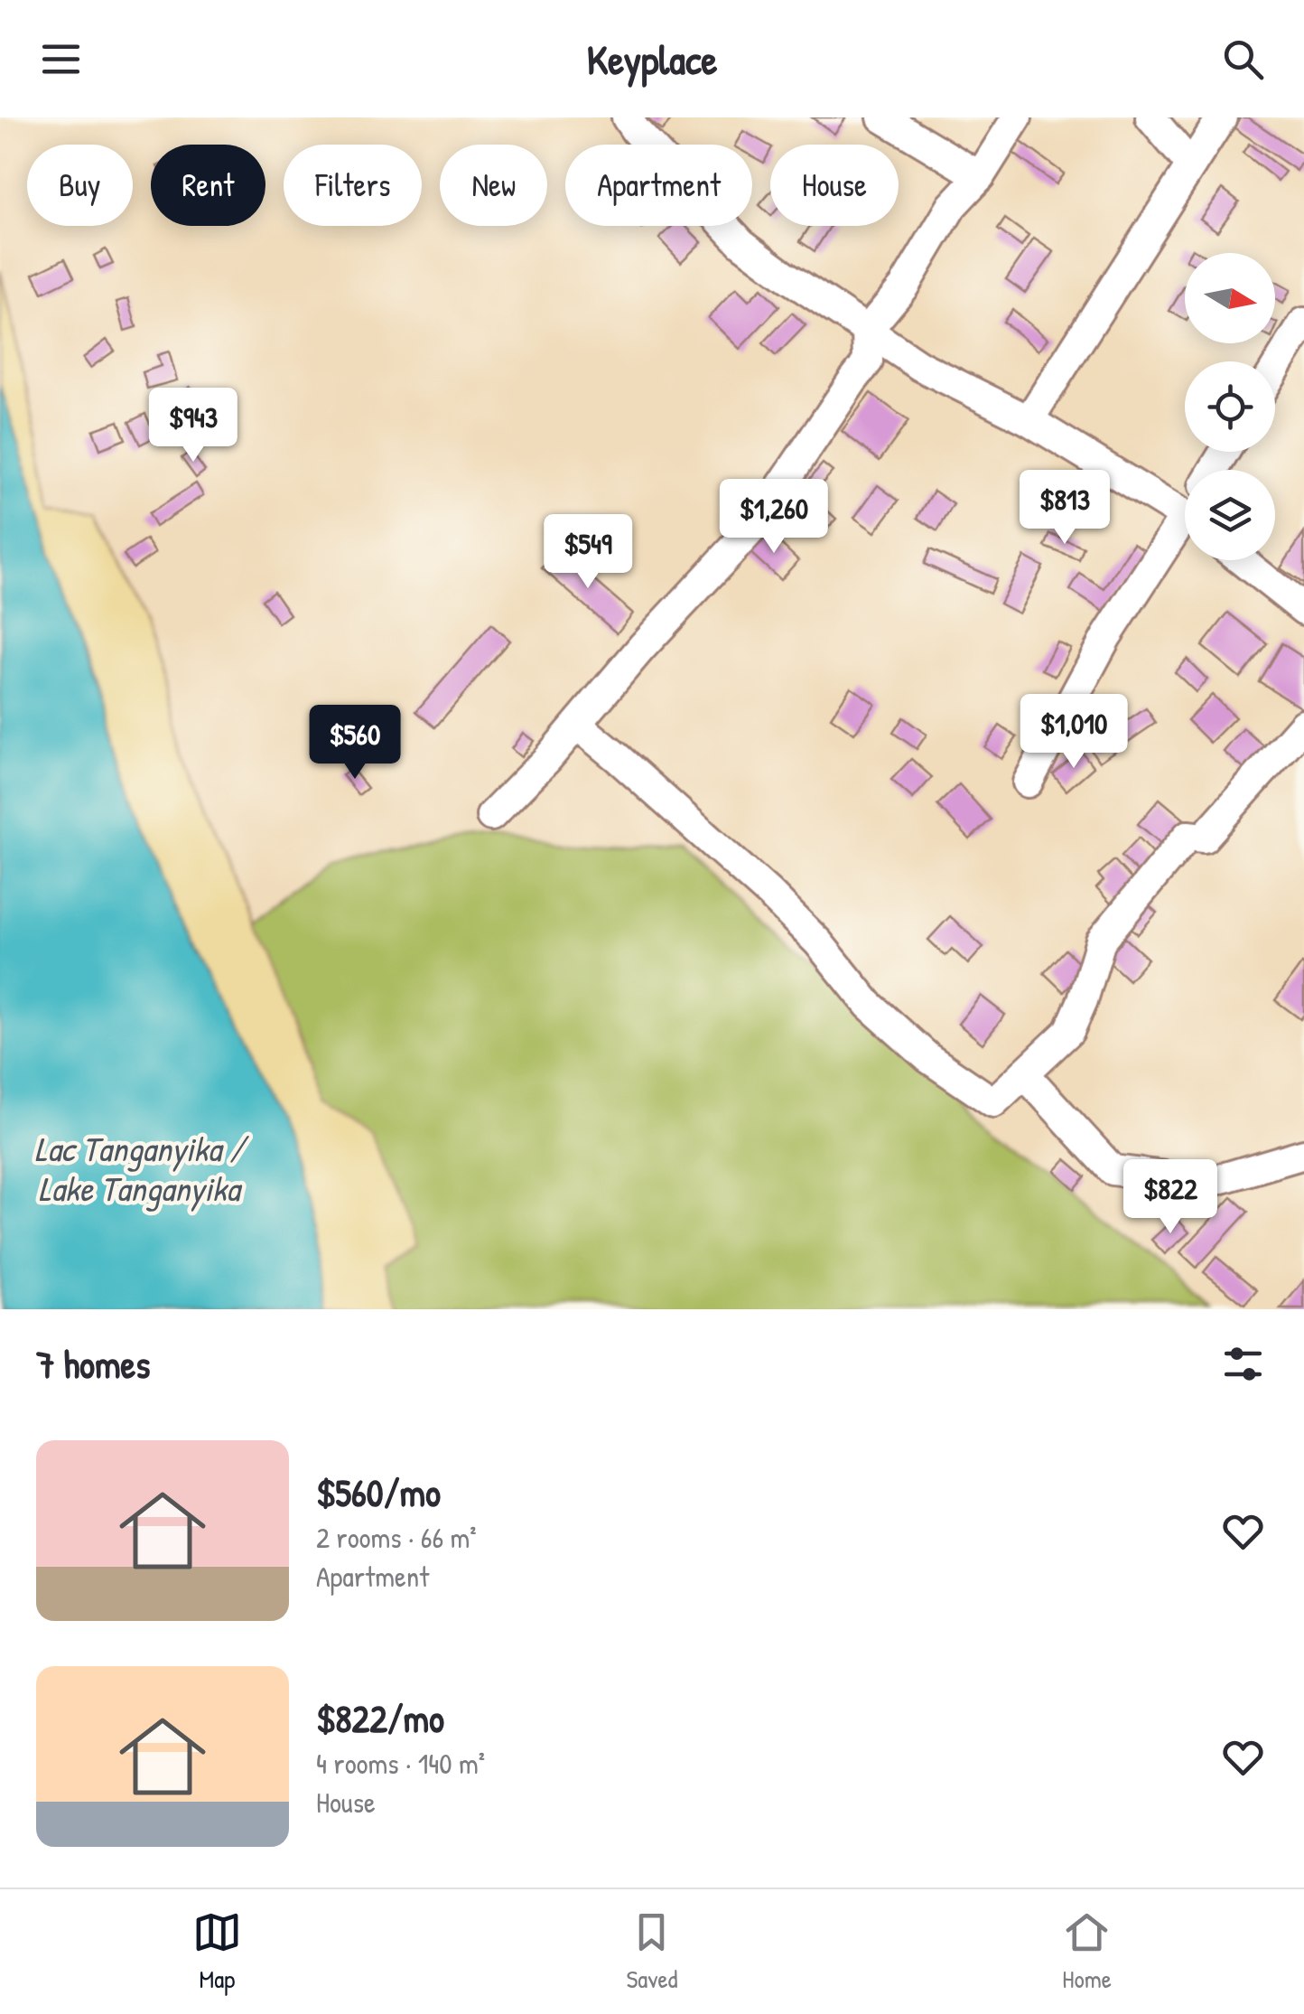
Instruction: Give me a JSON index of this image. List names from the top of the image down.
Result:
{
  "water": ["Lac Tanganyika / Lake Tanganyika"],
  "north": "right",
  "page": {
    "header": "Keyplace",
    "chip": [
      "Buy",
      "Rent",
      "Filters",
      "New",
      "Apartment",
      "House"
    ],
    "price": [
      "$943",
      "$813",
      "$1,260",
      "$549",
      "$1,010",
      "$560",
      "$822"
    ],
    "heading": "7 homes",
    "list": [
      {
        "name": "$560/mo",
        "note": "2 rooms · 66 m² · Apartment"
      },
      {
        "name": "$822/mo",
        "note": "4 rooms · 140 m² · House"
      }
    ],
    "tabs": ["Map", "Saved", "Home"]
  }
}
